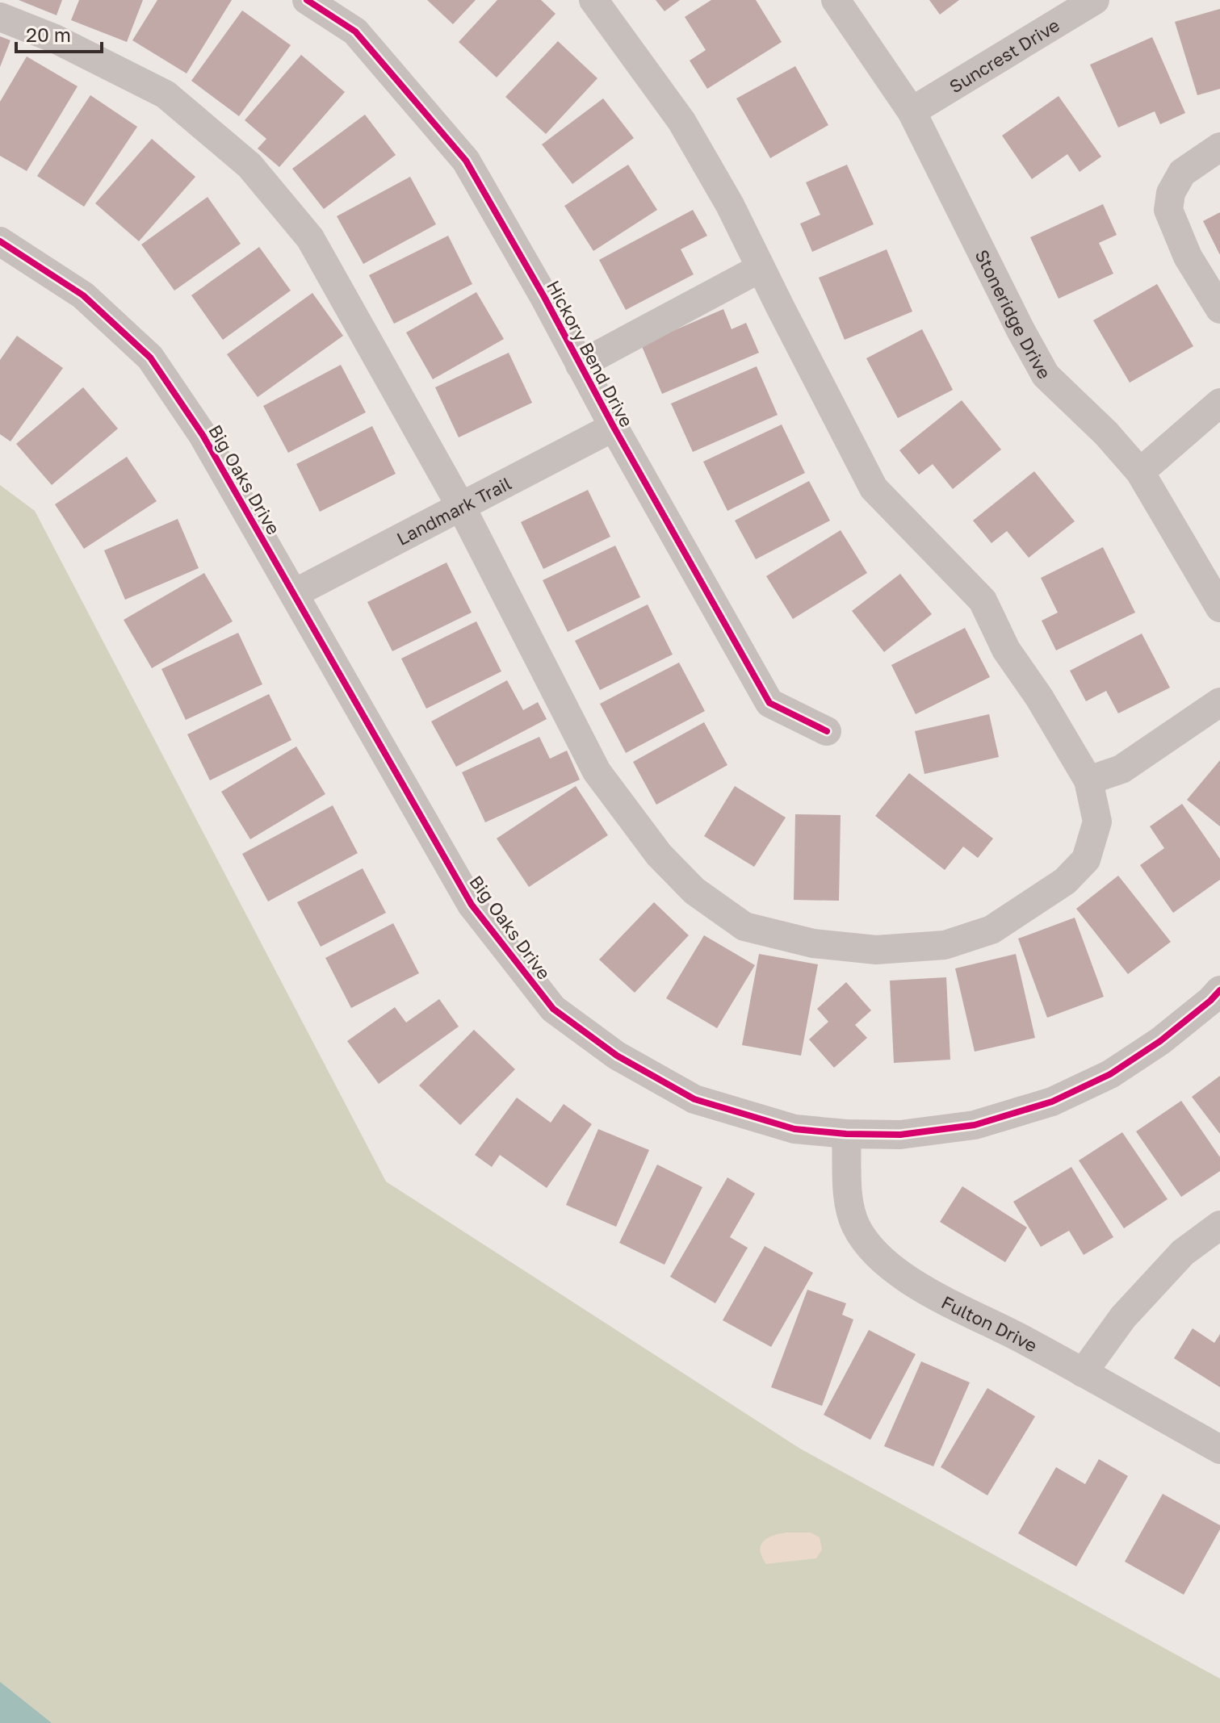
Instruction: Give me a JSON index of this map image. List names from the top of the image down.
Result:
{
  "streets": {
    "street": [
      "Suncrest Drive",
      "Stoneridge Drive",
      "Hickory Bend Drive",
      "Big Oaks Drive",
      "Landmark Trail",
      "Fulton Drive"
    ]
  },
  "crossings": [
    ["Suncrest Drive", "Stoneridge Drive"],
    ["Hickory Bend Drive", "Landmark Trail"],
    ["Big Oaks Drive", "Landmark Trail"],
    ["Big Oaks Drive", "Fulton Drive"]
  ],
  "scale_bar": "20 m"
}
